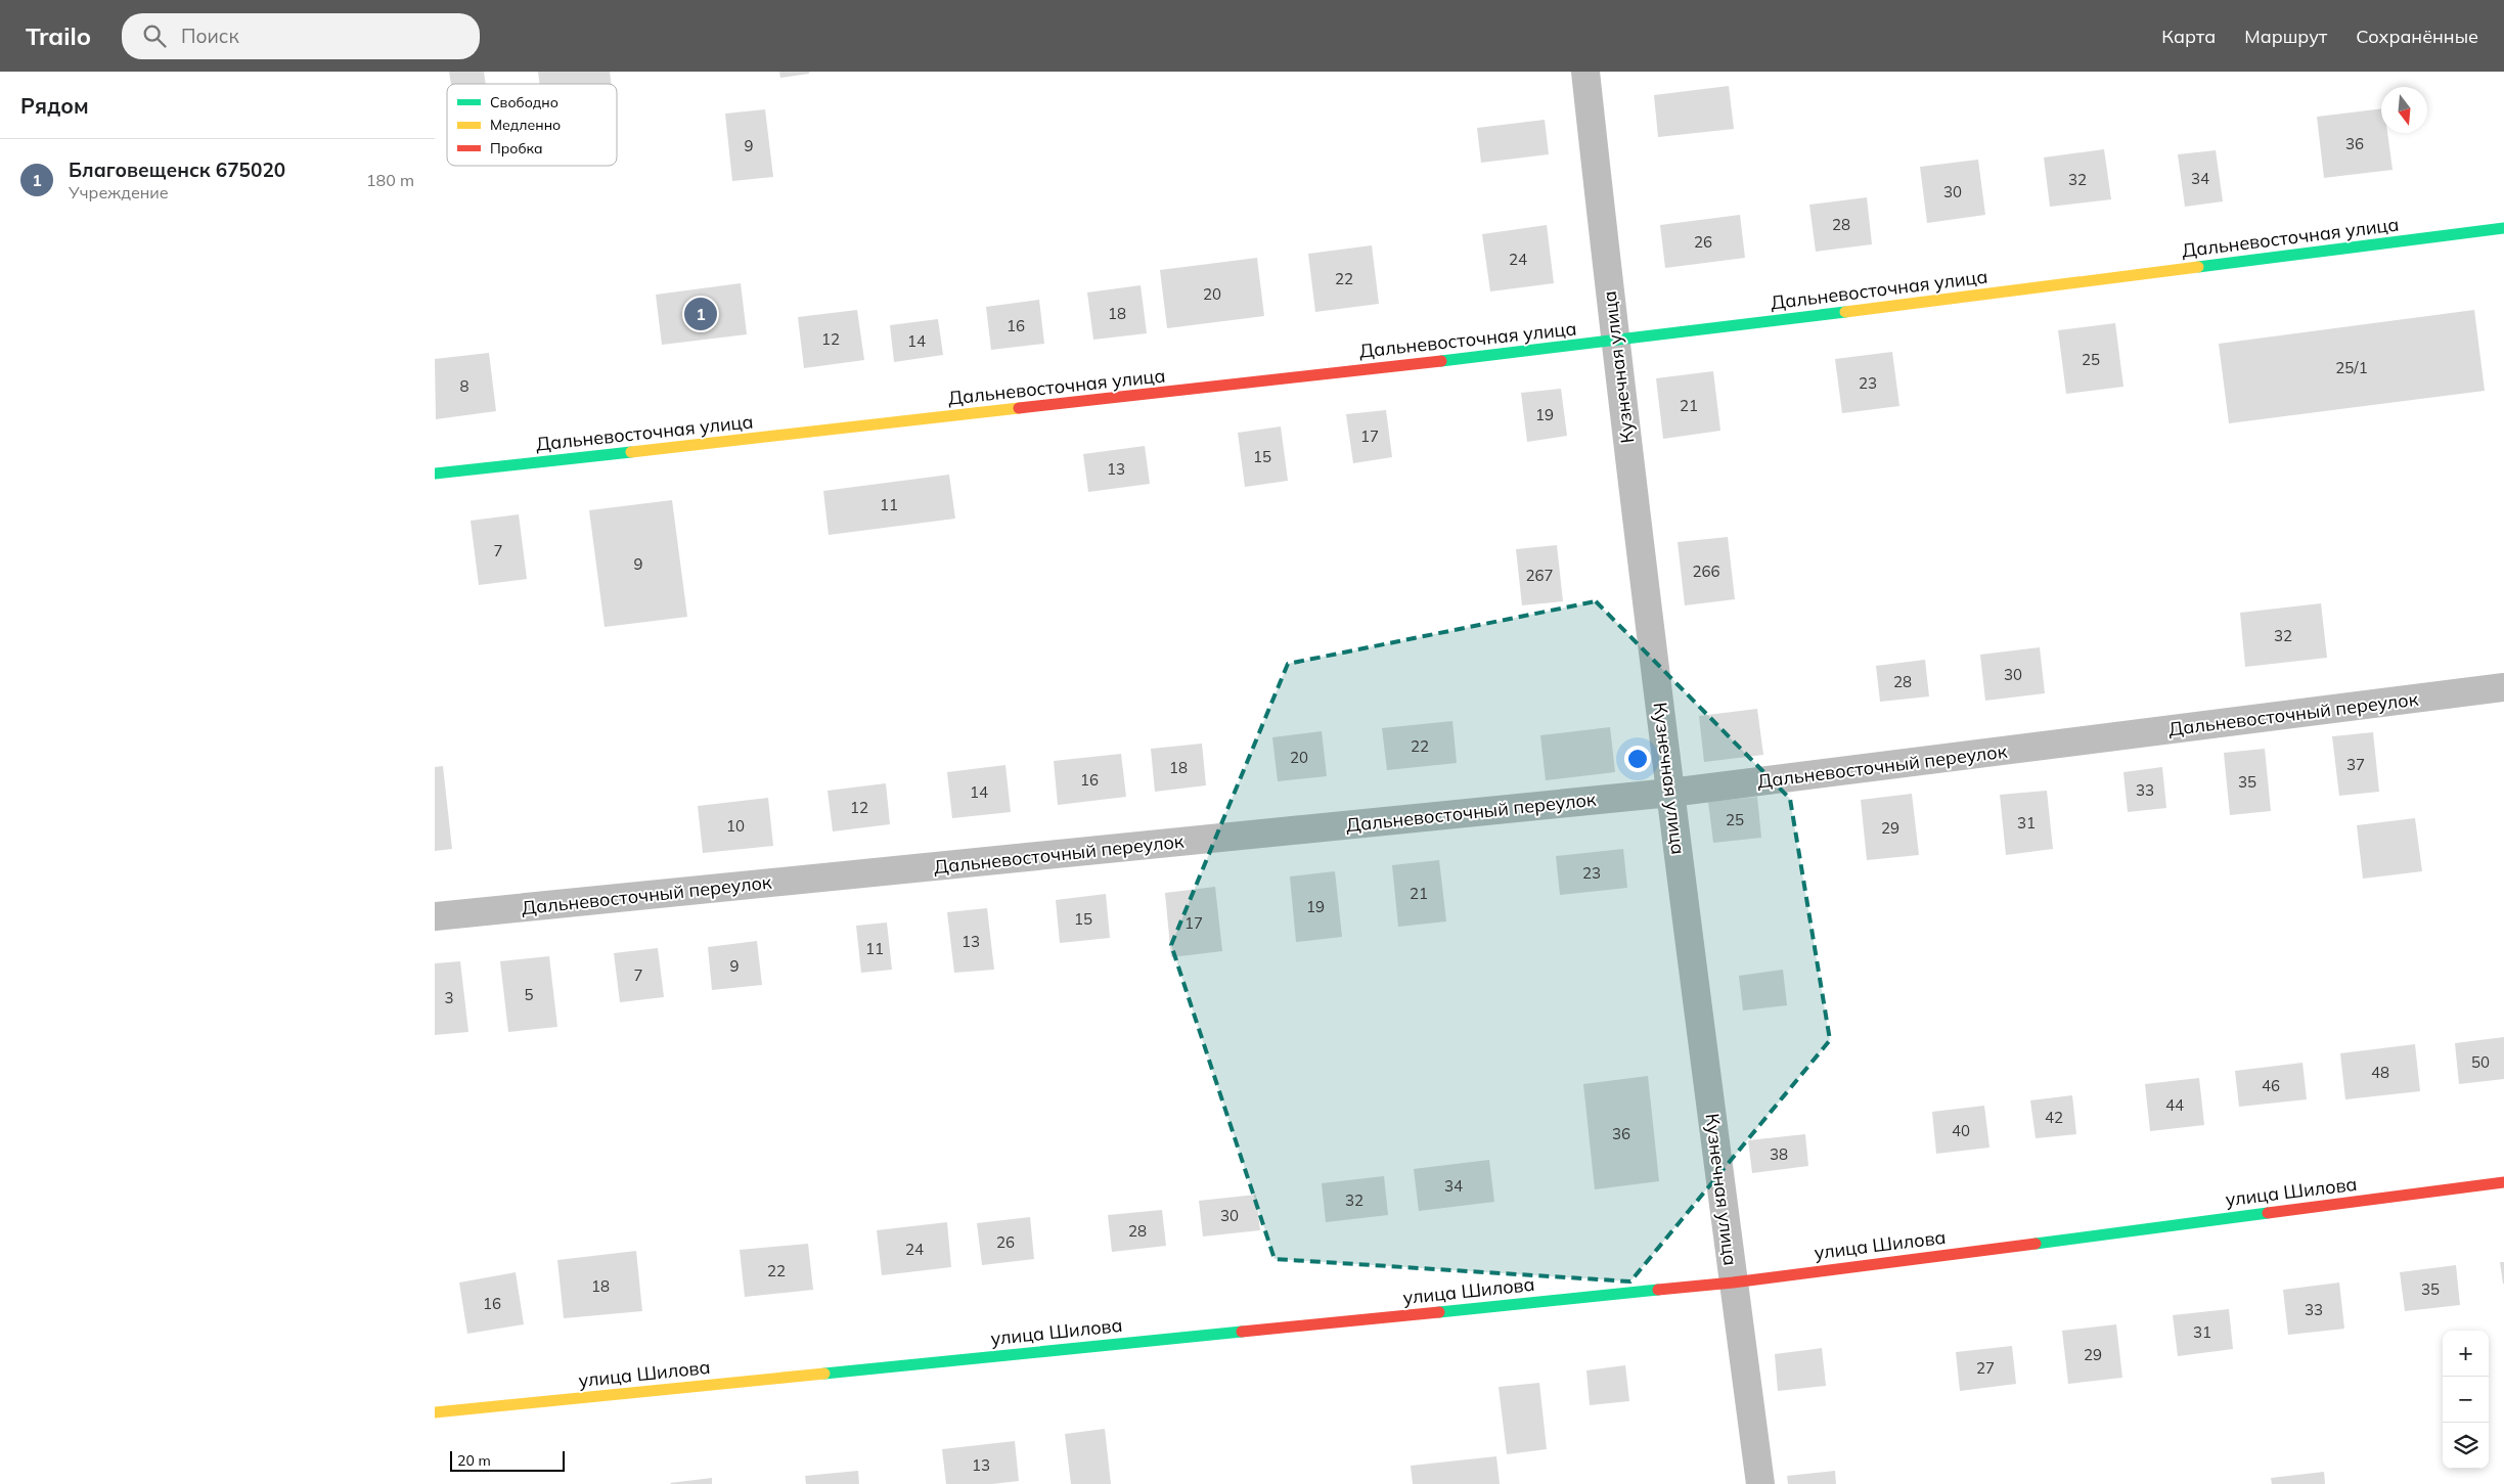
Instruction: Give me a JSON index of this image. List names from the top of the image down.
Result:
{
  "streets": {
    "street": [
      "Дальневосточная улица",
      "Кузнечная улица",
      "Дальневосточный переулок",
      "улица Шилова"
    ]
  },
  "crossings": [
    ["Дальневосточная улица", "Кузнечная улица"],
    ["Кузнечная улица", "Дальневосточный переулок"],
    ["Кузнечная улица", "улица Шилова"]
  ],
  "house_numbers": [
    "36",
    "9",
    "34",
    "32",
    "30",
    "28",
    "26",
    "24",
    "22",
    "20",
    "18",
    "16",
    "12",
    "14",
    "25",
    "25/1",
    "23",
    "8",
    "21",
    "19",
    "17",
    "15",
    "13",
    "11",
    "7",
    "9",
    "266",
    "267",
    "32",
    "30",
    "28",
    "22",
    "20",
    "37",
    "18",
    "16",
    "35",
    "33",
    "14",
    "12",
    "25",
    "31",
    "10",
    "29",
    "23",
    "21",
    "19",
    "15",
    "17",
    "13",
    "11",
    "9",
    "7",
    "5",
    "3",
    "50",
    "48",
    "46",
    "44",
    "42",
    "40",
    "36",
    "38",
    "34",
    "32",
    "30",
    "28",
    "26",
    "24",
    "22",
    "18",
    "35",
    "16",
    "33",
    "31",
    "29",
    "27",
    "13"
  ],
  "legend": ["Свободно", "Медленно", "Пробка"],
  "scale_bar": "20 m",
  "north": "bottom",
  "page": {
    "header": "Trailo",
    "search": "Поиск",
    "nav": ["Карта", "Маршрут", "Сохранённые"],
    "heading": "Рядом",
    "list": [
      {
        "mark": "1",
        "name": "Благовещенск 675020",
        "note": "Учреждение",
        "value": "180 m"
      }
    ],
    "pins": "1",
    "map_buttons": ["+", "−"],
    "scale": "20 m"
  }
}
